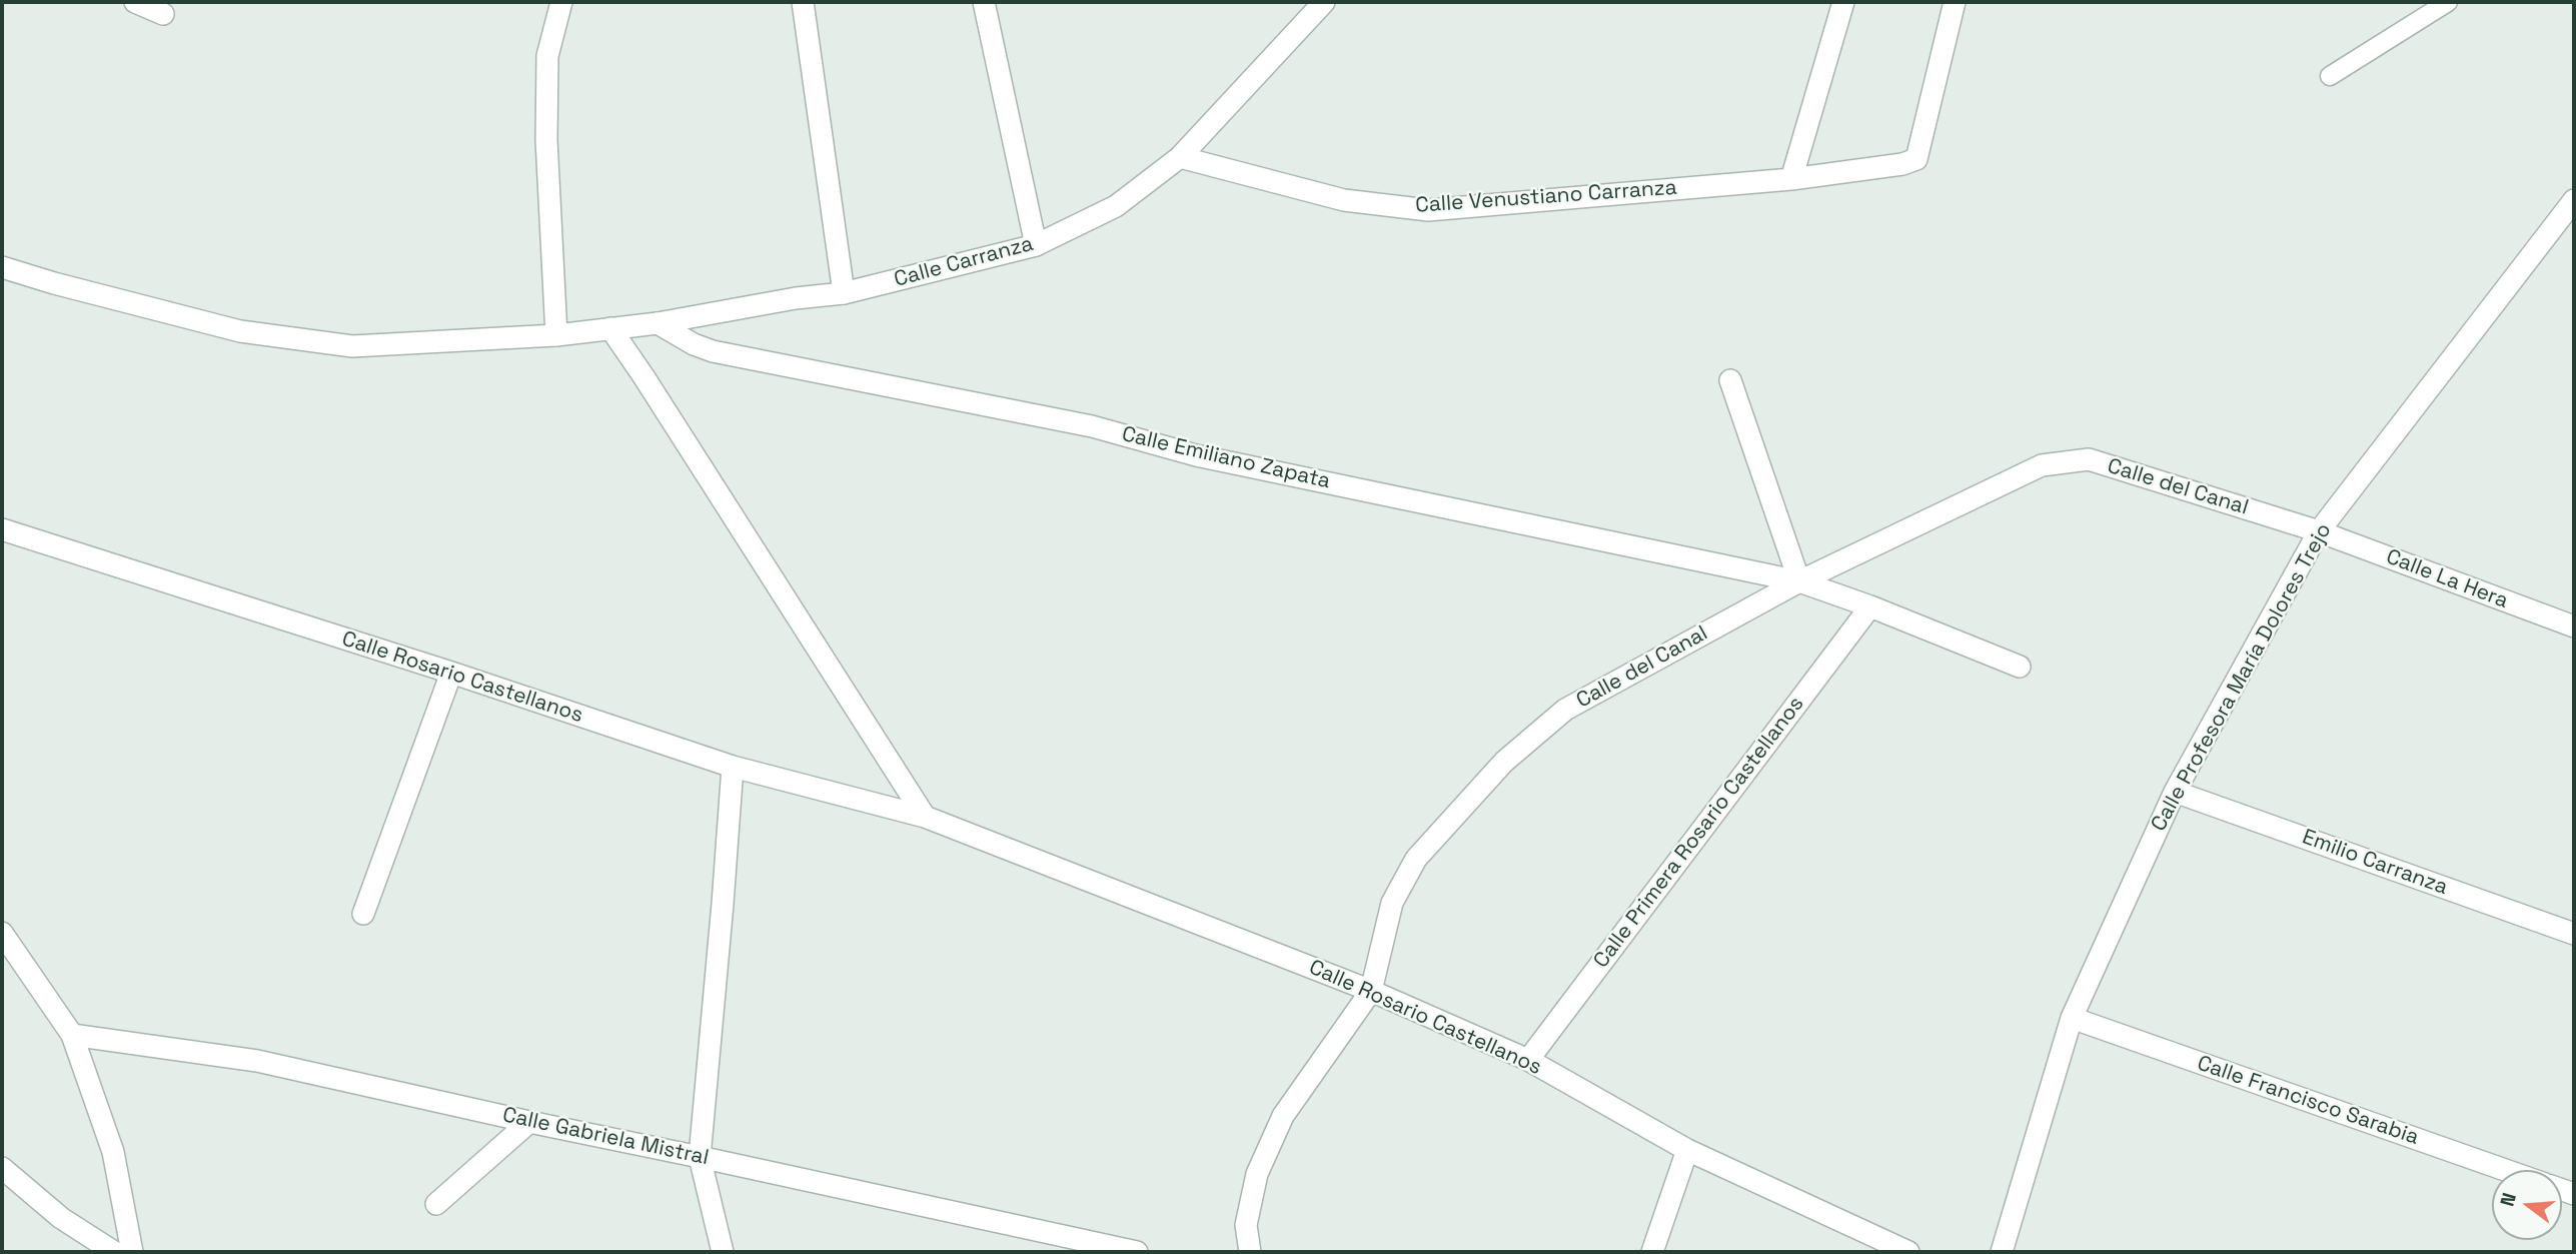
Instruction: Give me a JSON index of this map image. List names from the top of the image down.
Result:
{
  "streets": {
    "street": [
      "Calle Venustiano Carranza",
      "Calle Carranza",
      "Calle Emiliano Zapata",
      "Calle del Canal",
      "Calle La Hera",
      "Calle Rosario Castellanos",
      "Calle Profesora María Dolores Trejo",
      "Calle Primera Rosario Castellanos",
      "Emilio Carranza",
      "Calle Francisco Sarabia",
      "Calle Gabriela Mistral"
    ]
  },
  "crossings": [
    ["Calle Venustiano Carranza", "Calle Carranza"],
    ["Calle Carranza", "Calle Emiliano Zapata"],
    ["Calle Emiliano Zapata", "Calle del Canal"],
    ["Calle Emiliano Zapata", "Calle Primera Rosario Castellanos"],
    ["Calle del Canal", "Calle La Hera"],
    ["Calle del Canal", "Calle Rosario Castellanos"],
    ["Calle del Canal", "Calle Profesora María Dolores Trejo"],
    ["Calle La Hera", "Calle Profesora María Dolores Trejo"],
    ["Calle Rosario Castellanos", "Calle Primera Rosario Castellanos"],
    ["Calle Profesora María Dolores Trejo", "Emilio Carranza"],
    ["Calle Profesora María Dolores Trejo", "Calle Francisco Sarabia"]
  ],
  "north": "left"
}
